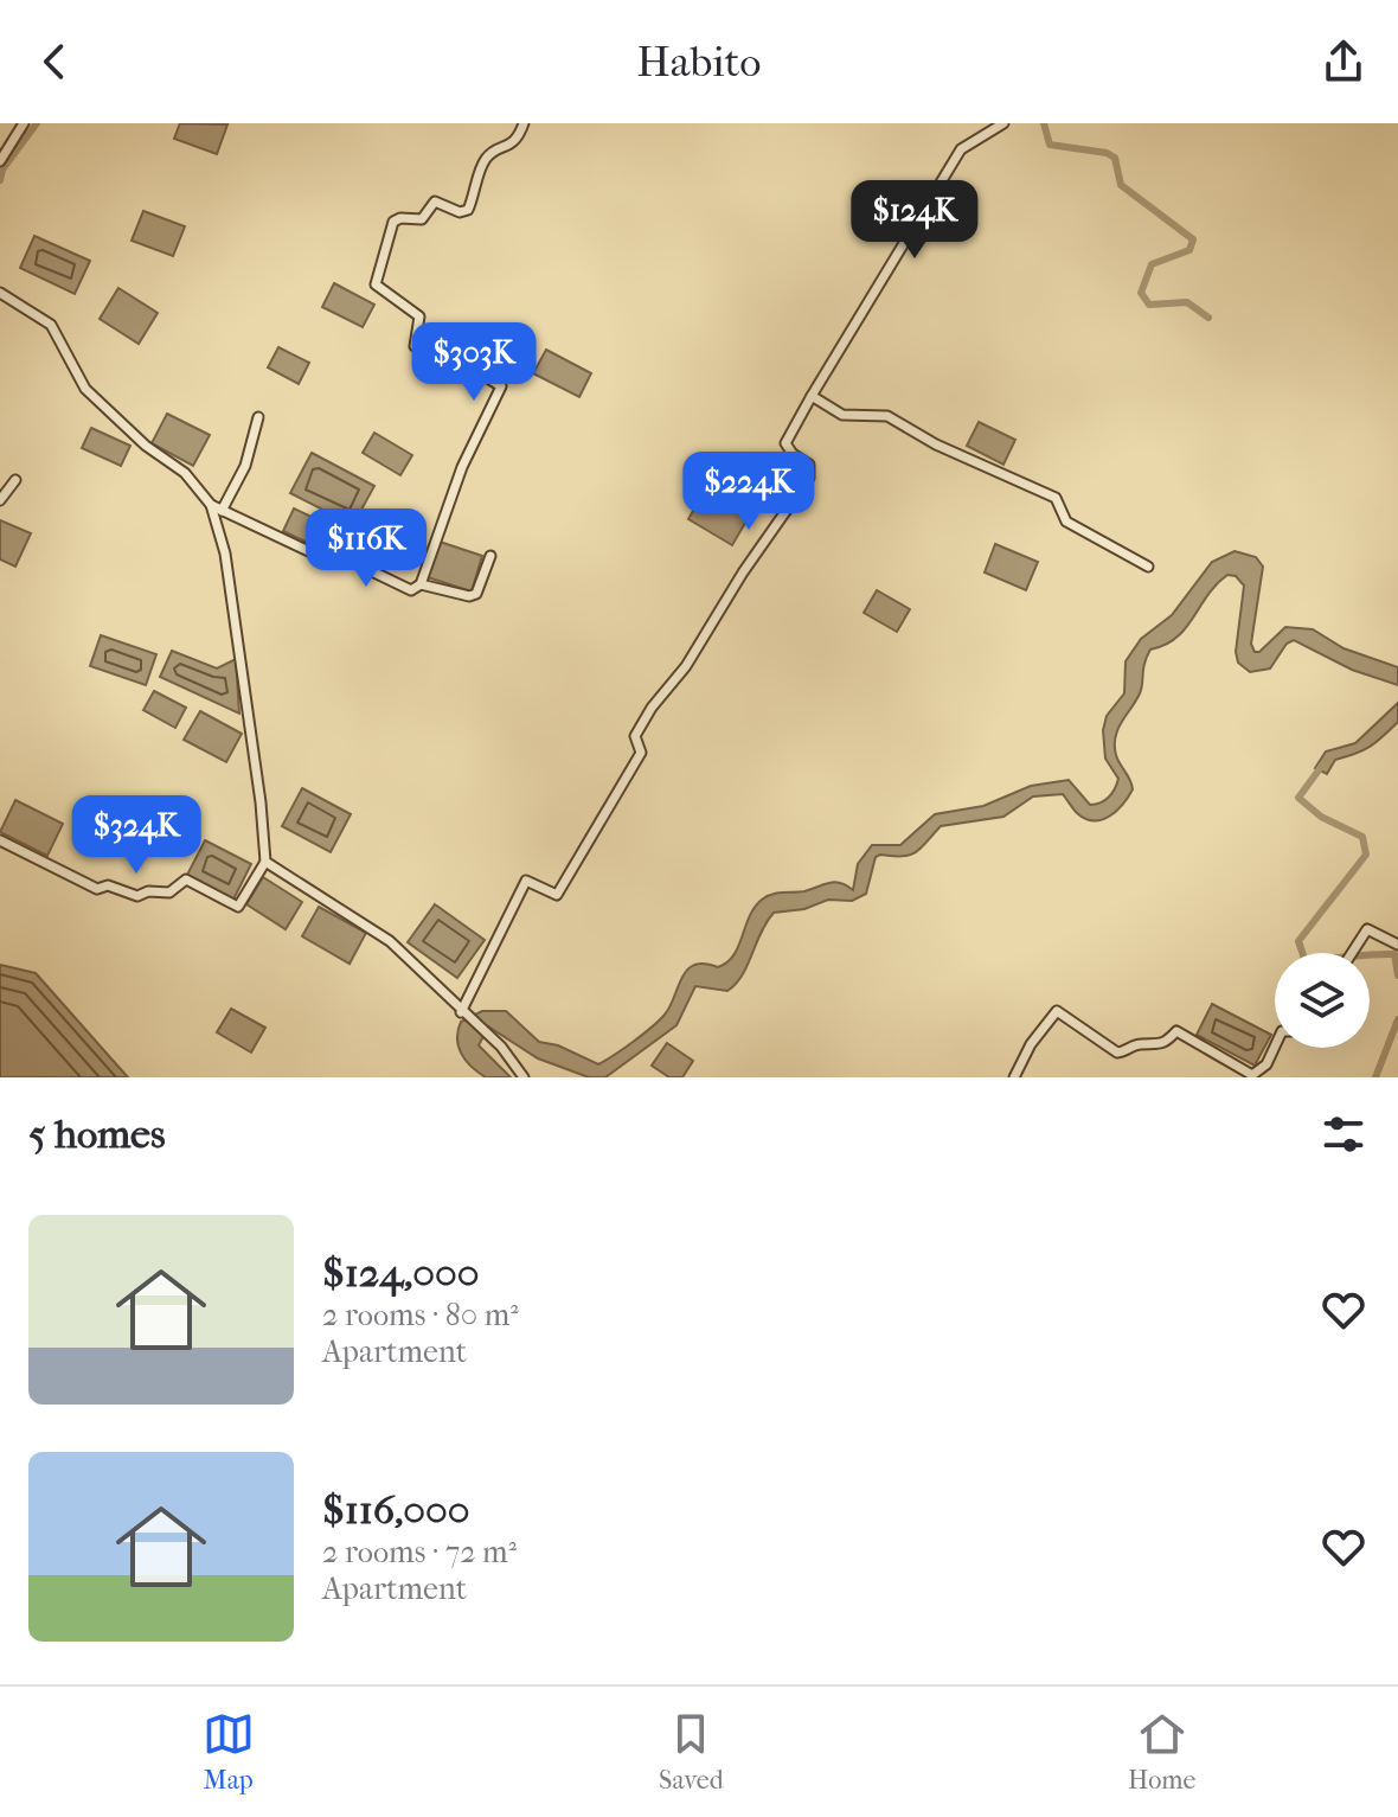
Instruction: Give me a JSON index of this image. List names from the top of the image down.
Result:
{
  "page": {
    "header": "Habito",
    "price": [
      "$124K",
      "$303K",
      "$224K",
      "$116K",
      "$324K"
    ],
    "heading": "5 homes",
    "list": [
      {
        "name": "$124,000",
        "note": "2 rooms · 80 m² · Apartment"
      },
      {
        "name": "$116,000",
        "note": "2 rooms · 72 m² · Apartment"
      }
    ],
    "tabs": ["Map", "Saved", "Home"]
  }
}
